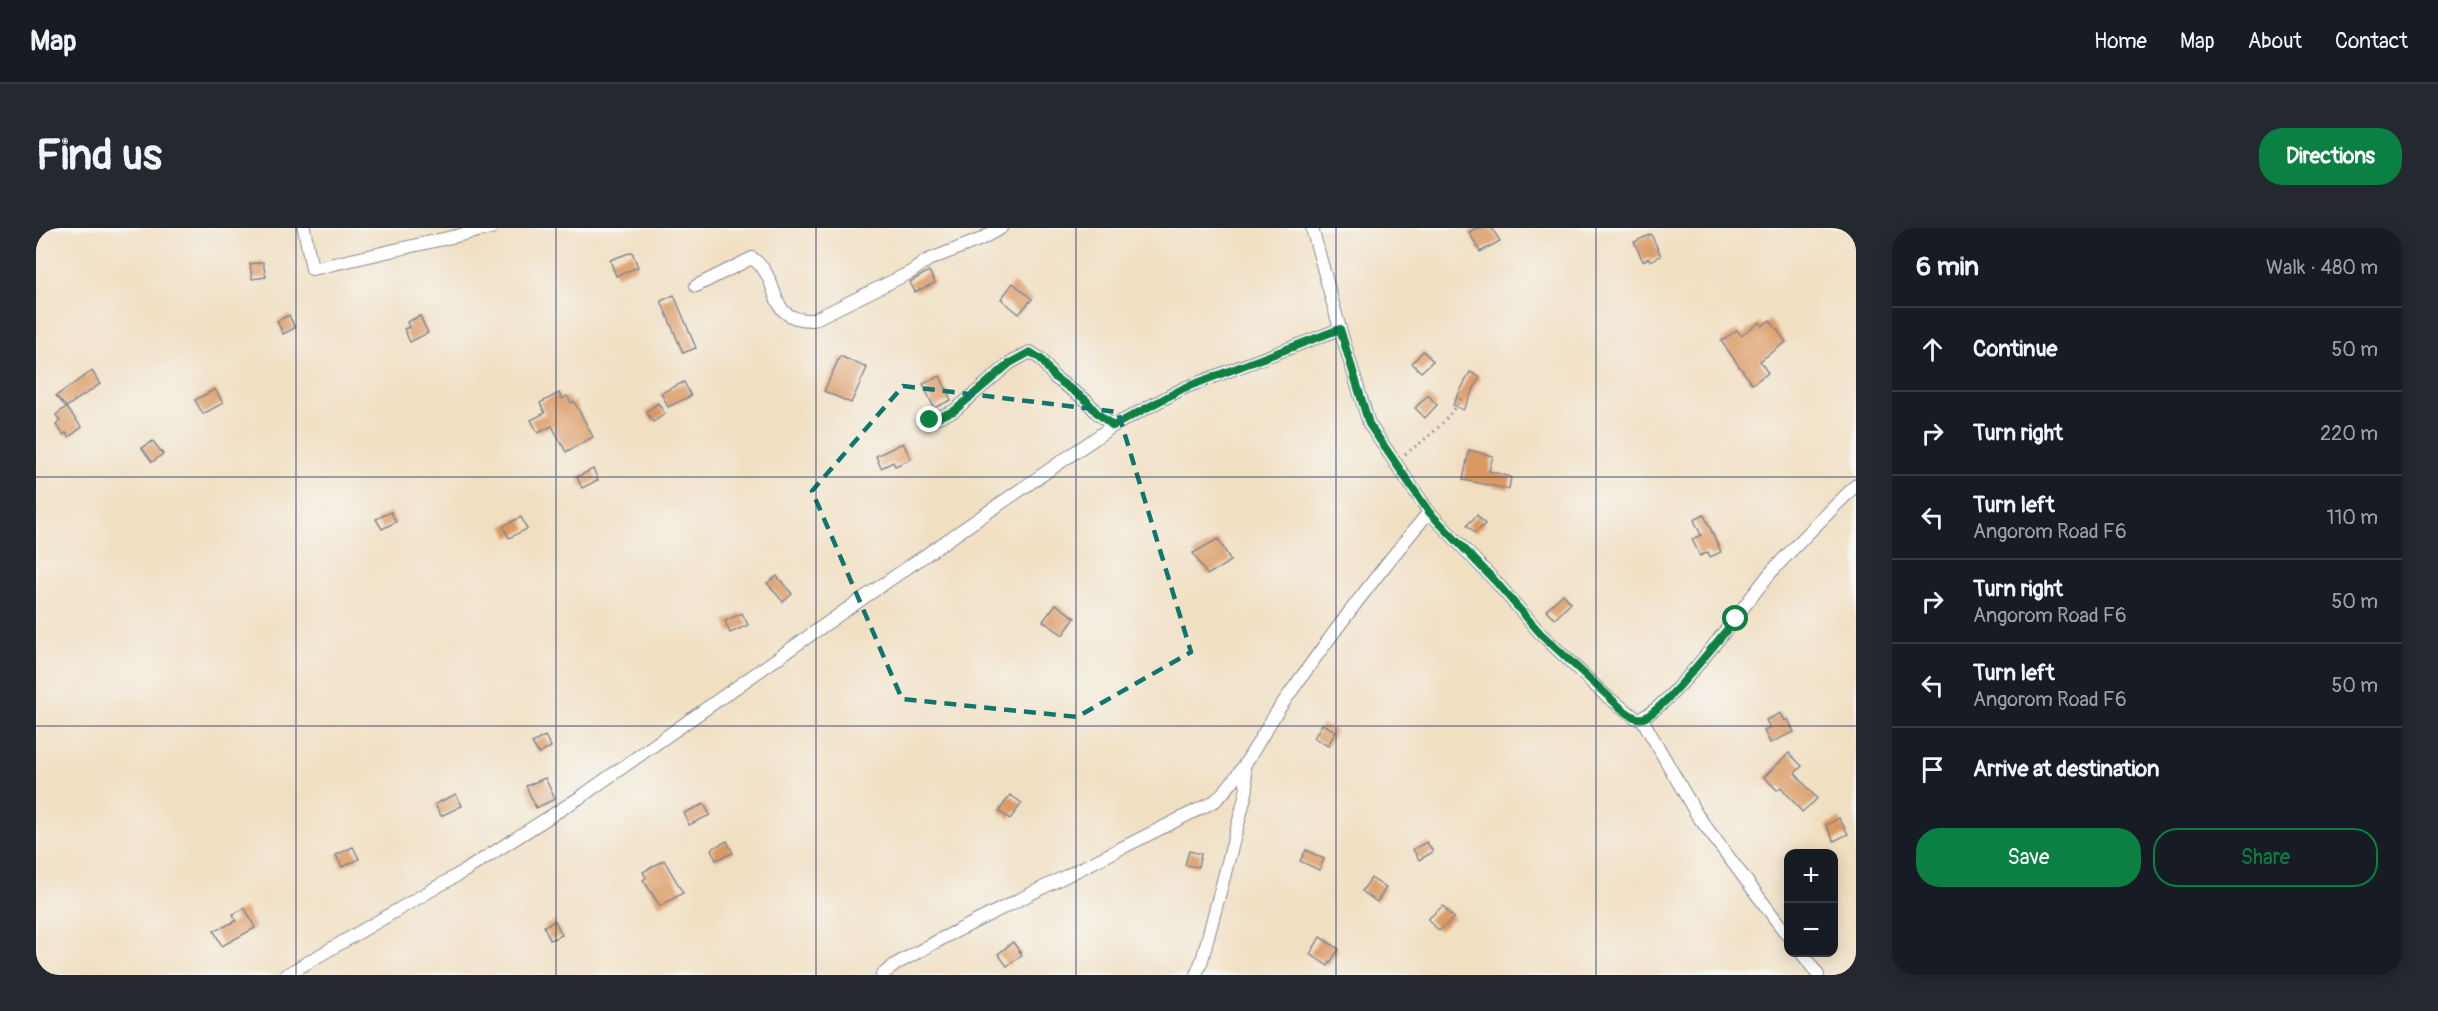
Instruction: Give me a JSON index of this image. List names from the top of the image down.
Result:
{
  "page": {
    "header": "Map",
    "nav": [
      "Home",
      "Map",
      "About",
      "Contact"
    ],
    "buttons": [
      "Directions",
      ["Save", "Share"]
    ],
    "title": "Find us",
    "heading": ["6 min", "Walk · 480 m"],
    "list": [
      ["Continue", "50 m"],
      ["Turn right", "220 m"],
      ["Turn left", "Angorom Road F6", "110 m"],
      ["Turn right", "Angorom Road F6", "50 m"],
      ["Turn left", "Angorom Road F6", "50 m"],
      "Arrive at destination"
    ],
    "map_buttons": ["+", "−"]
  }
}
